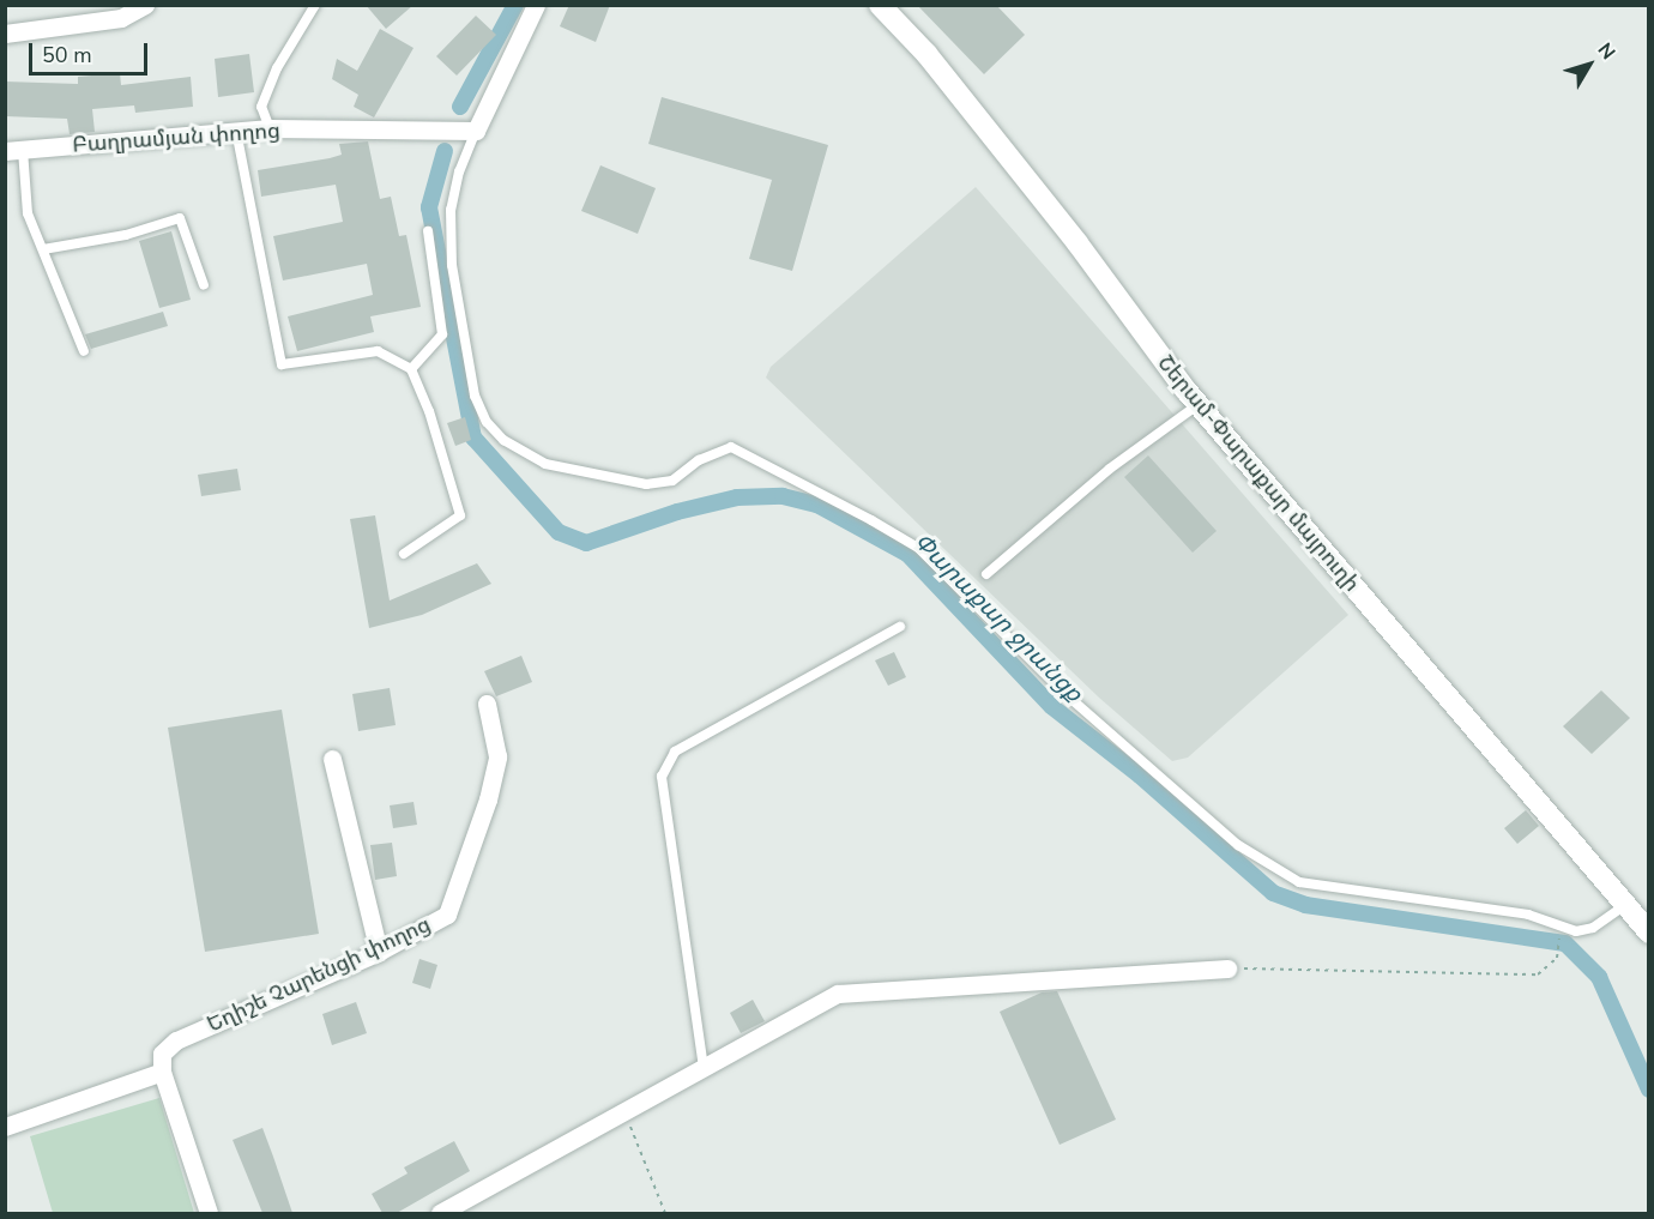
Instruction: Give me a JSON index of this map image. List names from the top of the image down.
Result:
{
  "streets": {
    "street": ["Բաղրամյան փողոց", "Շերամ-Փարաքար մայրուղի", "Եղիշե Չարենցի փողոց"]
  },
  "water": ["Փարաքար ջրանցք"],
  "scale_bar": "50 m",
  "north": "top right"
}
